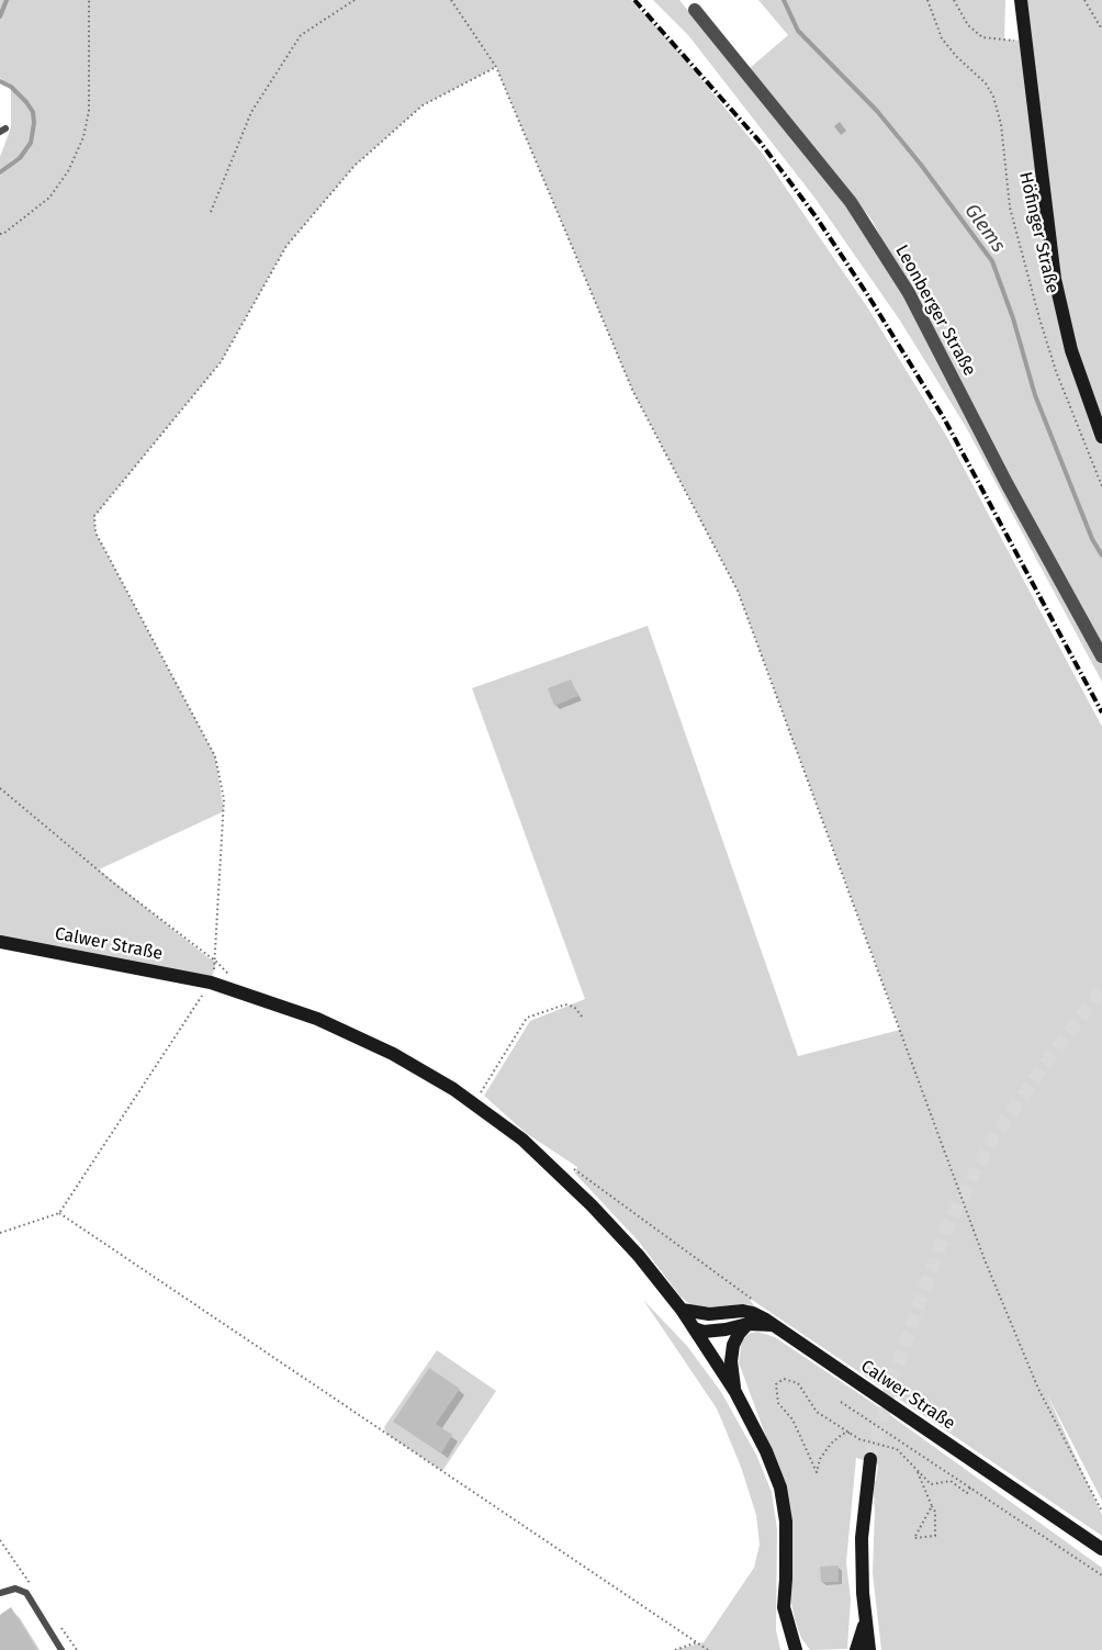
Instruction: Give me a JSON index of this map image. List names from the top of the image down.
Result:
{
  "streets": {
    "main road": ["Höfinger Straße", "Calwer Straße"],
    "street": ["Leonberger Straße"]
  },
  "water": ["Glems"]
}
